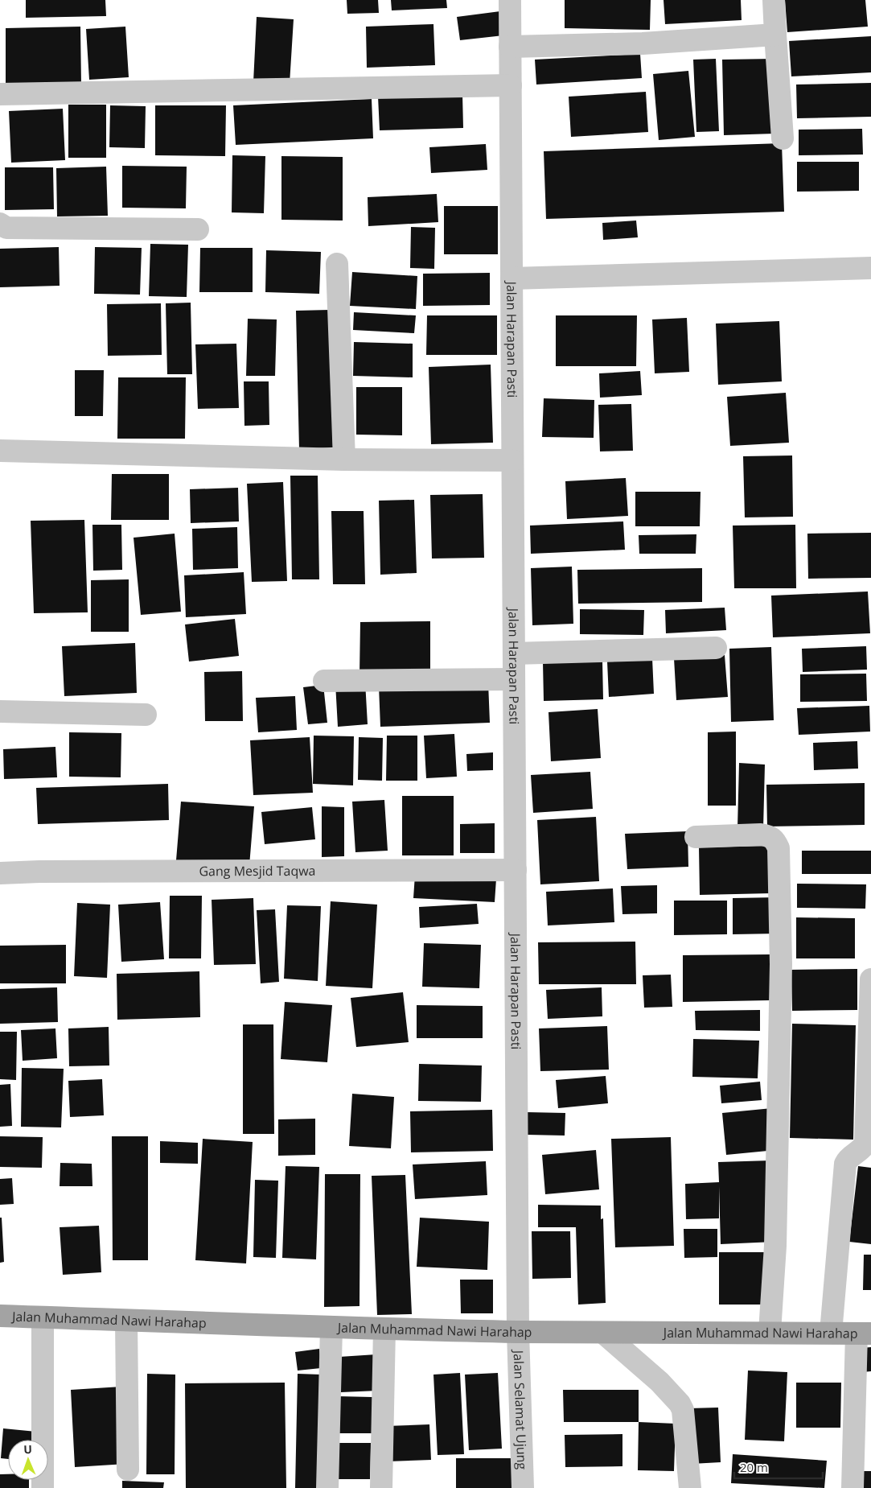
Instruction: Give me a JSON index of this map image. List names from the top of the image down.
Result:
{
  "streets": {
    "main road": ["Jalan Muhammad Nawi Harahap"],
    "street": ["Jalan Harapan Pasti", "Gang Mesjid Taqwa", "Jalan Selamat Ujung"]
  },
  "crossings": [
    ["Jalan Harapan Pasti", "Gang Mesjid Taqwa"],
    ["Jalan Harapan Pasti", "Jalan Muhammad Nawi Harahap"],
    ["Jalan Harapan Pasti", "Jalan Selamat Ujung"],
    ["Jalan Muhammad Nawi Harahap", "Jalan Selamat Ujung"]
  ],
  "scale_bar": "20 m",
  "north": "top"
}
